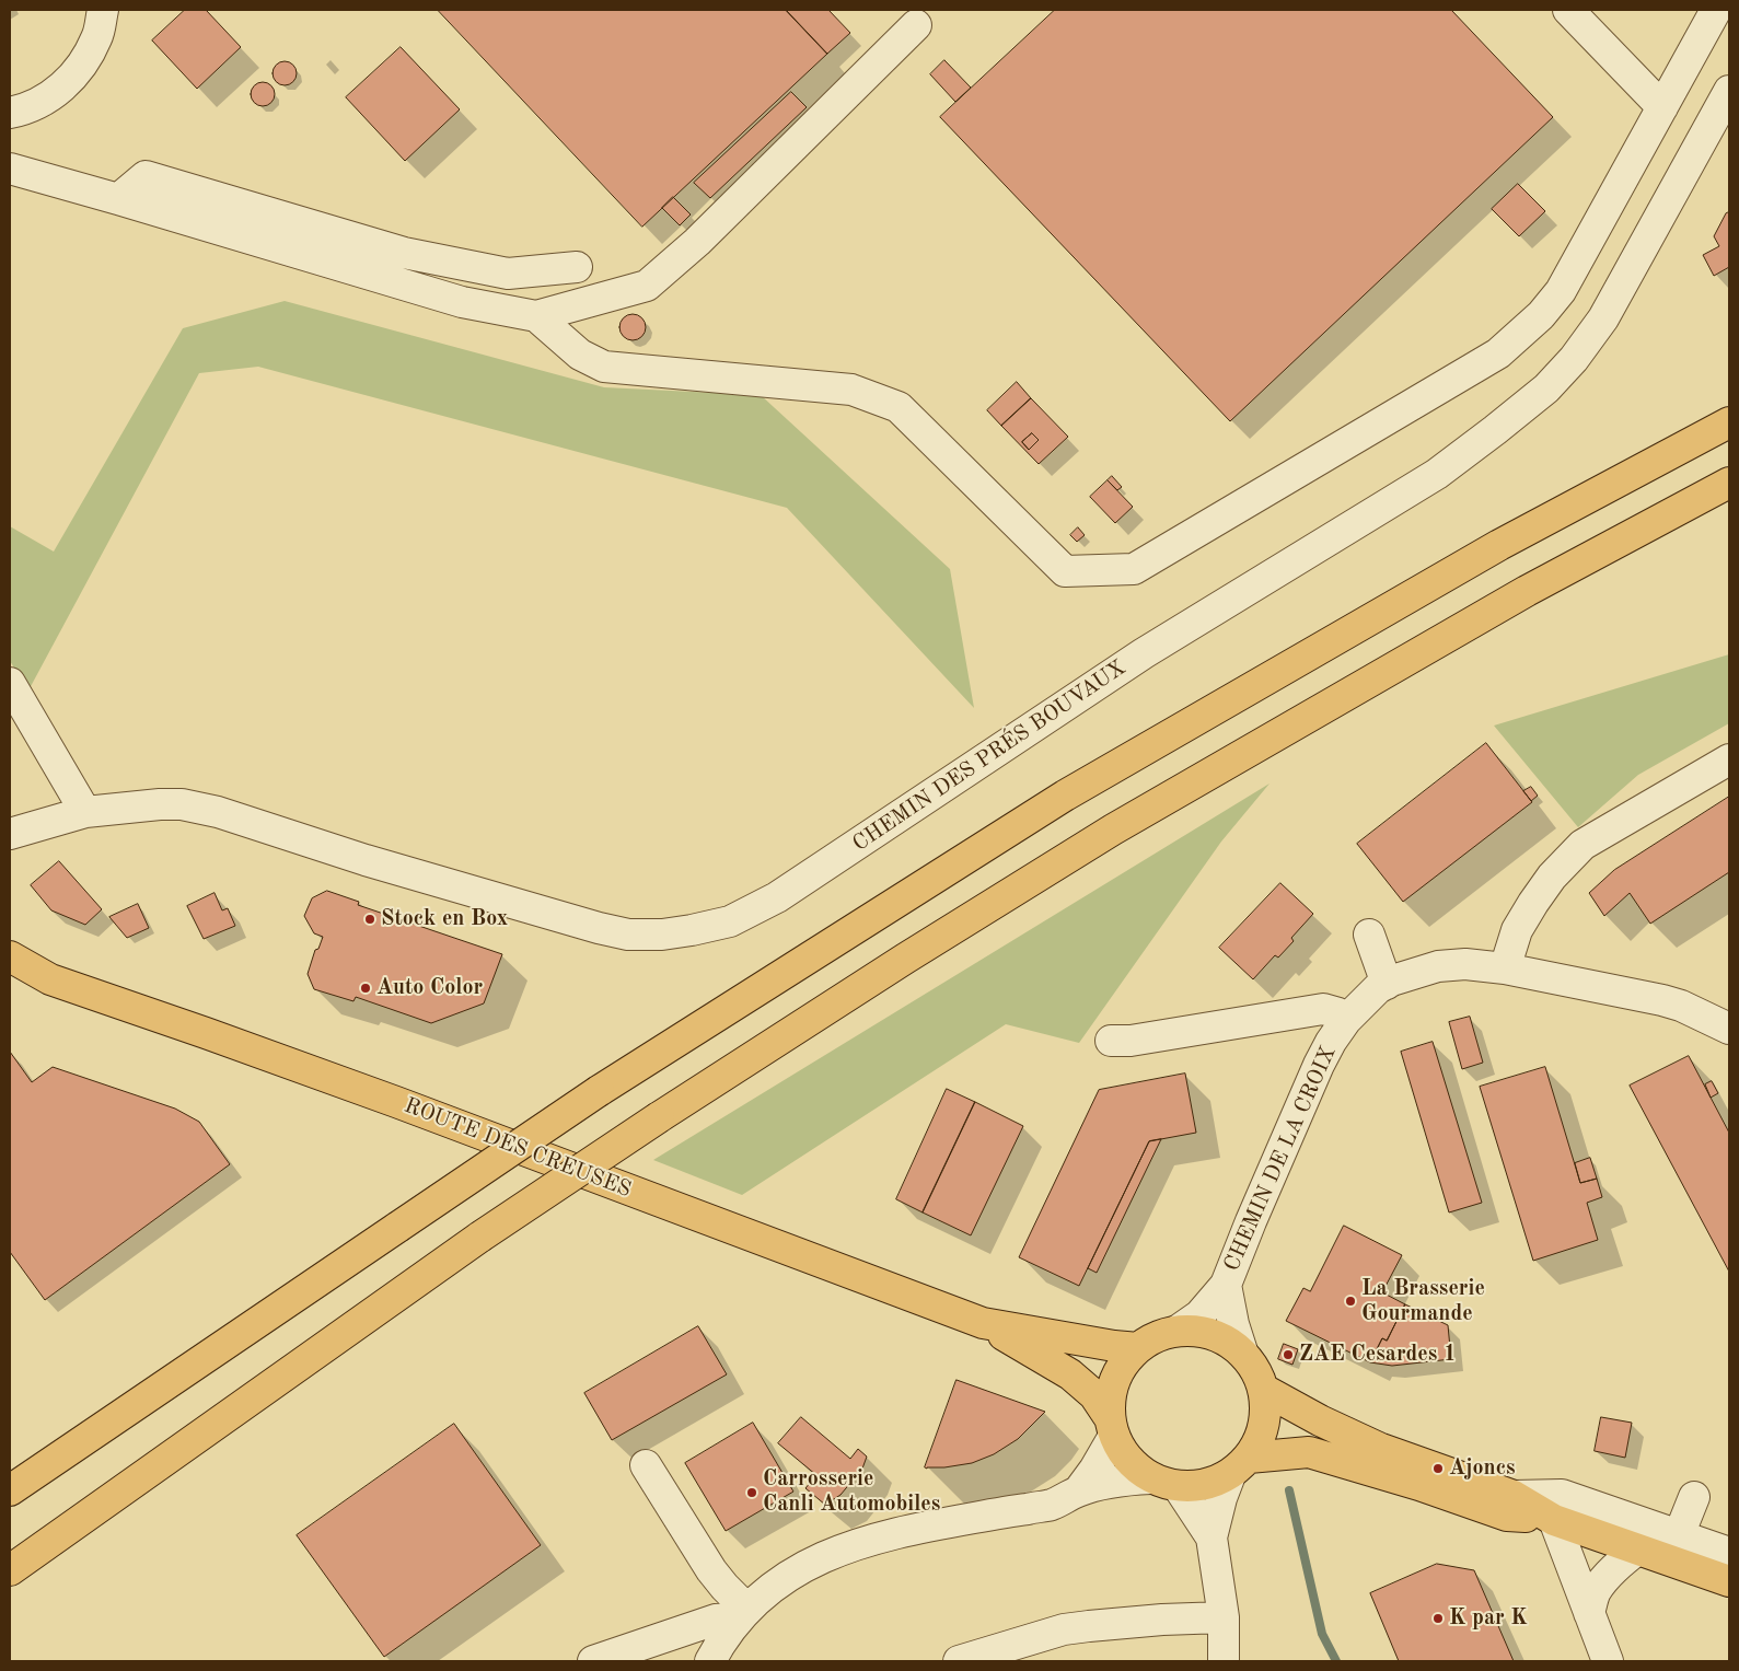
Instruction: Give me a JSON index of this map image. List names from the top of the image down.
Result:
{
  "streets": {
    "main road": ["ROUTE DES CREUSES"],
    "street": ["CHEMIN DES PRÉS BOUVAUX", "CHEMIN DE LA CROIX"]
  },
  "crossings": [
    ["ROUTE DES CREUSES", "CHEMIN DE LA CROIX"]
  ],
  "places": [
    "Stock en Box",
    "Auto Color",
    "La Brasserie Gourmande",
    "ZAE Cesardes 1",
    "Ajoncs",
    "Carrosserie Canli Automobiles",
    "K par K"
  ]
}
